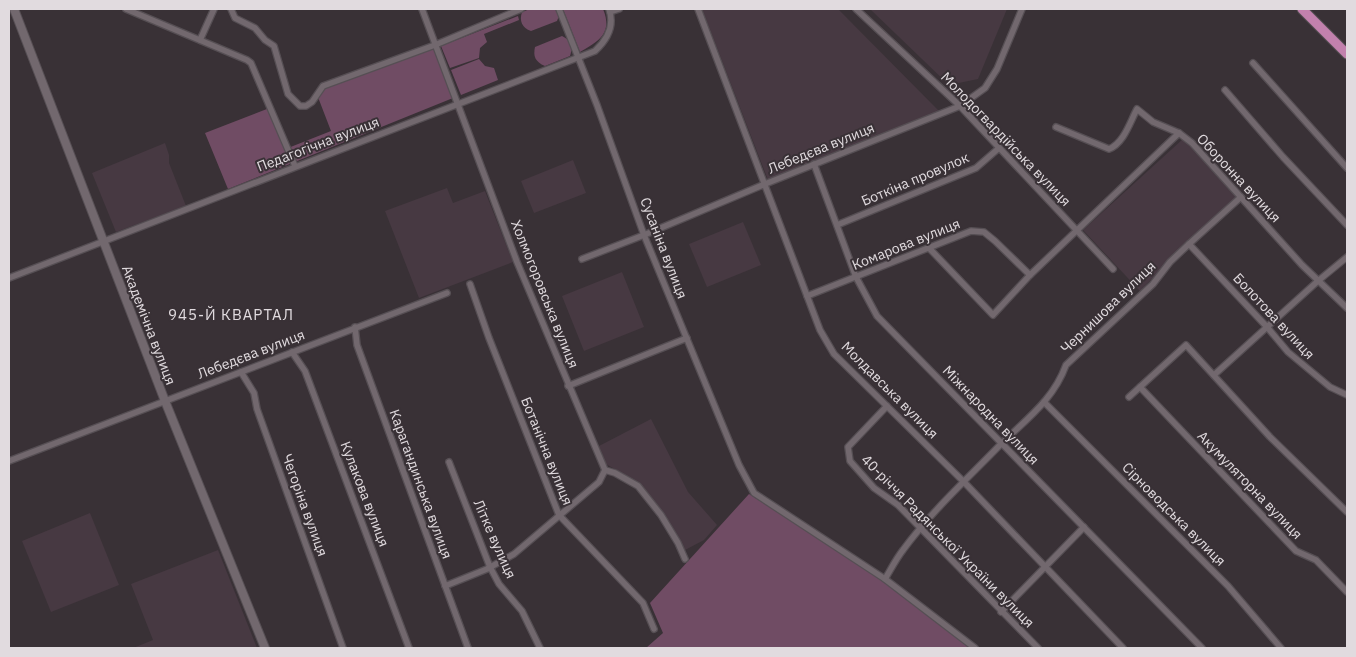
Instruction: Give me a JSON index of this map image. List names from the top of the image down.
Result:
{
  "streets": {
    "main road": ["Академічна вулиця"],
    "street": [
      "Молодогвардійська вулиця",
      "Педагогічна вулиця",
      "Лебедєва вулиця",
      "Оборонна вулиця",
      "Боткіна провулок",
      "Комарова вулиця",
      "Сусаніна вулиця",
      "Холмогоровська вулиця",
      "Чернишова вулиця",
      "Болотова вулиця",
      "Молдавська вулиця",
      "Міжнародна вулиця",
      "Ботанічна вулиця",
      "Карагандинська вулиця",
      "Акумуляторна вулиця",
      "Кулакова вулиця",
      "Чегоріна вулиця",
      "Сірноводська вулиця",
      "Літке вулиця",
      "40-річчя Радянської України вулиця"
    ]
  },
  "crossings": [
    ["Молодогвардійська вулиця", "Лебедєва вулиця"],
    ["Молодогвардійська вулиця", "Боткіна провулок"],
    ["Педагогічна вулиця", "Сусаніна вулиця"],
    ["Педагогічна вулиця", "Холмогоровська вулиця"],
    ["Педагогічна вулиця", "Академічна вулиця"],
    ["Лебедєва вулиця", "Сусаніна вулиця"],
    ["Лебедєва вулиця", "Академічна вулиця"],
    ["Лебедєва вулиця", "Молдавська вулиця"],
    ["Лебедєва вулиця", "Міжнародна вулиця"],
    ["Лебедєва вулиця", "Карагандинська вулиця"],
    ["Лебедєва вулиця", "Кулакова вулиця"],
    ["Лебедєва вулиця", "Чегоріна вулиця"],
    ["Оборонна вулиця", "Чернишова вулиця"],
    ["Боткіна провулок", "Міжнародна вулиця"],
    ["Комарова вулиця", "Молдавська вулиця"],
    ["Комарова вулиця", "Міжнародна вулиця"],
    ["Сусаніна вулиця", "Чернишова вулиця"],
    ["Чернишова вулиця", "Болотова вулиця"],
    ["Чернишова вулиця", "Молдавська вулиця"],
    ["Чернишова вулиця", "Міжнародна вулиця"],
    ["Чернишова вулиця", "Сірноводська вулиця"],
    ["Чернишова вулиця", "40-річчя Радянської України вулиця"],
    ["Молдавська вулиця", "40-річчя Радянської України вулиця"]
  ],
  "districts": ["945-Й КВАРТАЛ"]
}
